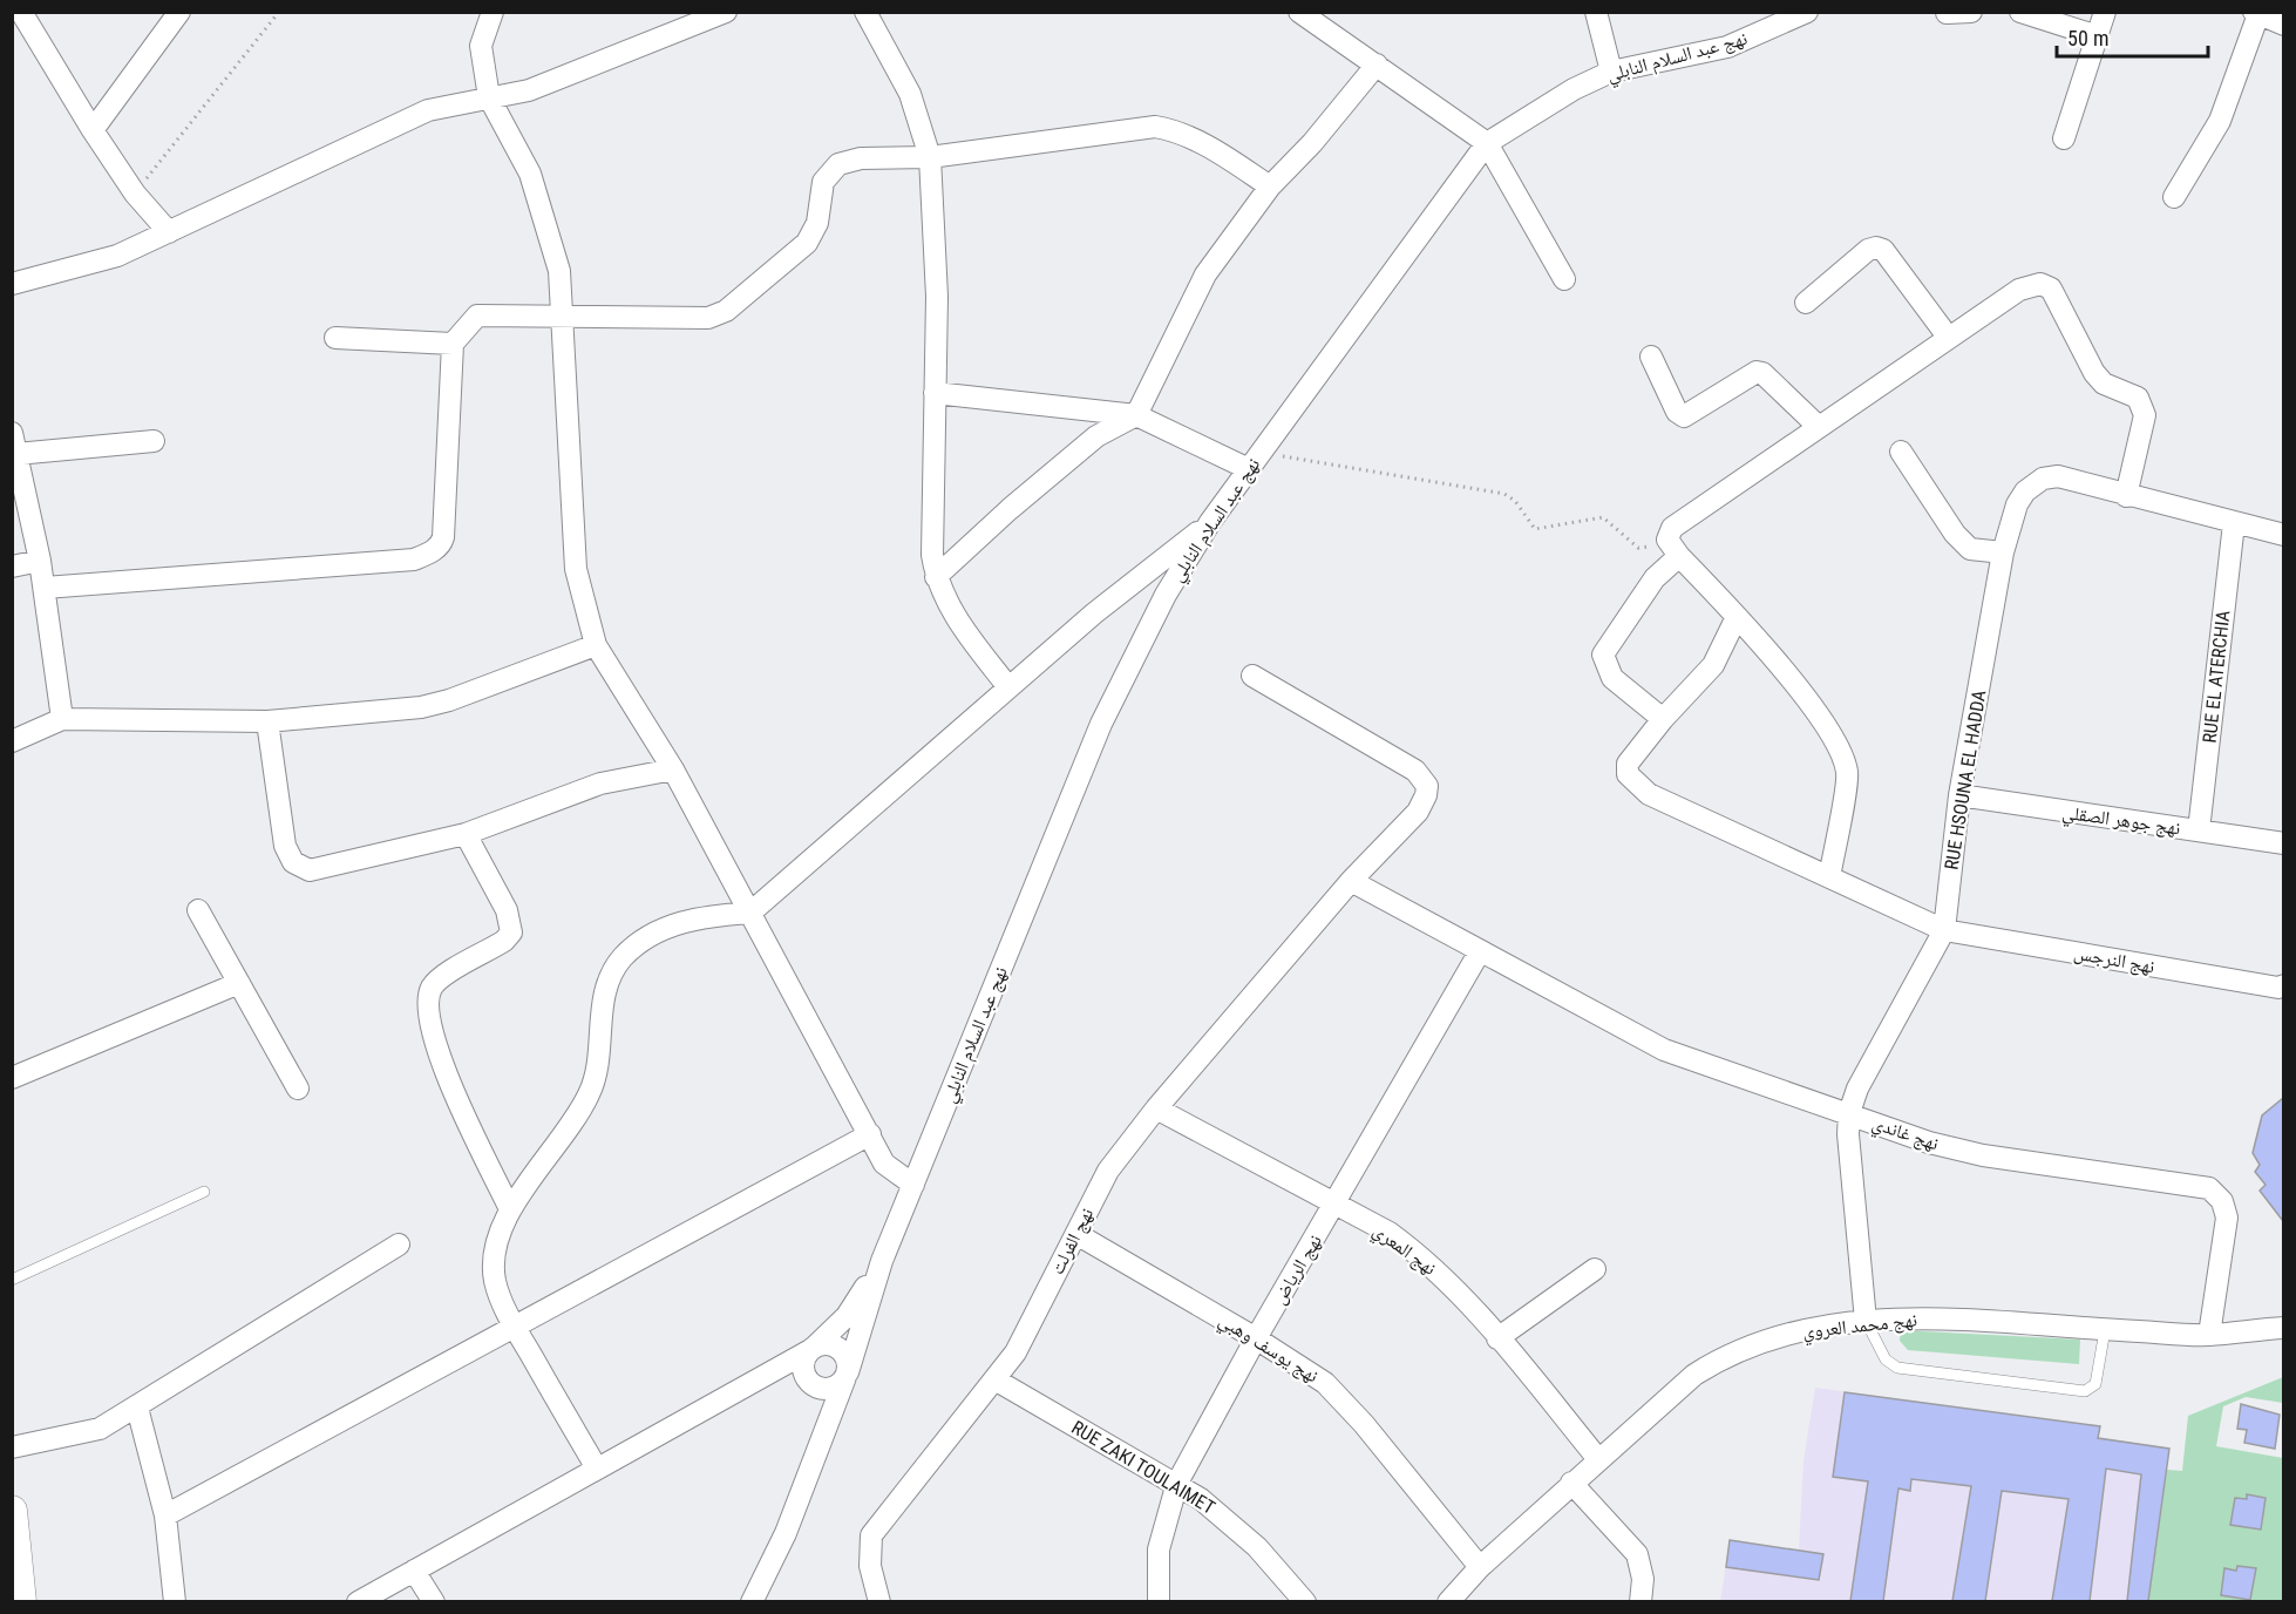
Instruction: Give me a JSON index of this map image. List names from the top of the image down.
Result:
{
  "streets": {
    "street": [
      "نهج عبد السلام النابلي",
      "RUE EL ATERCHIA",
      "RUE HSOUNA EL HADDA",
      "نهج جوهر الصقلي",
      "نهج النرجس",
      "نهج غاندي",
      "نهج الفرلت",
      "نهج المعري",
      "نهج الرياض",
      "نهج محمد العروي",
      "نهج يوسف وهبي",
      "RUE ZAKI TOULAIMET"
    ]
  },
  "crossings": [
    ["RUE EL ATERCHIA", "RUE HSOUNA EL HADDA"],
    ["RUE EL ATERCHIA", "نهج جوهر الصقلي"],
    ["RUE HSOUNA EL HADDA", "نهج جوهر الصقلي"],
    ["RUE HSOUNA EL HADDA", "نهج النرجس"],
    ["RUE HSOUNA EL HADDA", "نهج غاندي"],
    ["RUE HSOUNA EL HADDA", "نهج محمد العروي"],
    ["نهج غاندي", "نهج الفرلت"],
    ["نهج غاندي", "نهج الرياض"],
    ["نهج غاندي", "نهج محمد العروي"],
    ["نهج الفرلت", "نهج المعري"],
    ["نهج الفرلت", "نهج يوسف وهبي"],
    ["نهج الفرلت", "RUE ZAKI TOULAIMET"],
    ["نهج المعري", "نهج الرياض"],
    ["نهج المعري", "نهج محمد العروي"],
    ["نهج الرياض", "نهج يوسف وهبي"],
    ["نهج الرياض", "RUE ZAKI TOULAIMET"],
    ["نهج محمد العروي", "نهج يوسف وهبي"]
  ],
  "scale_bar": "50 m"
}
